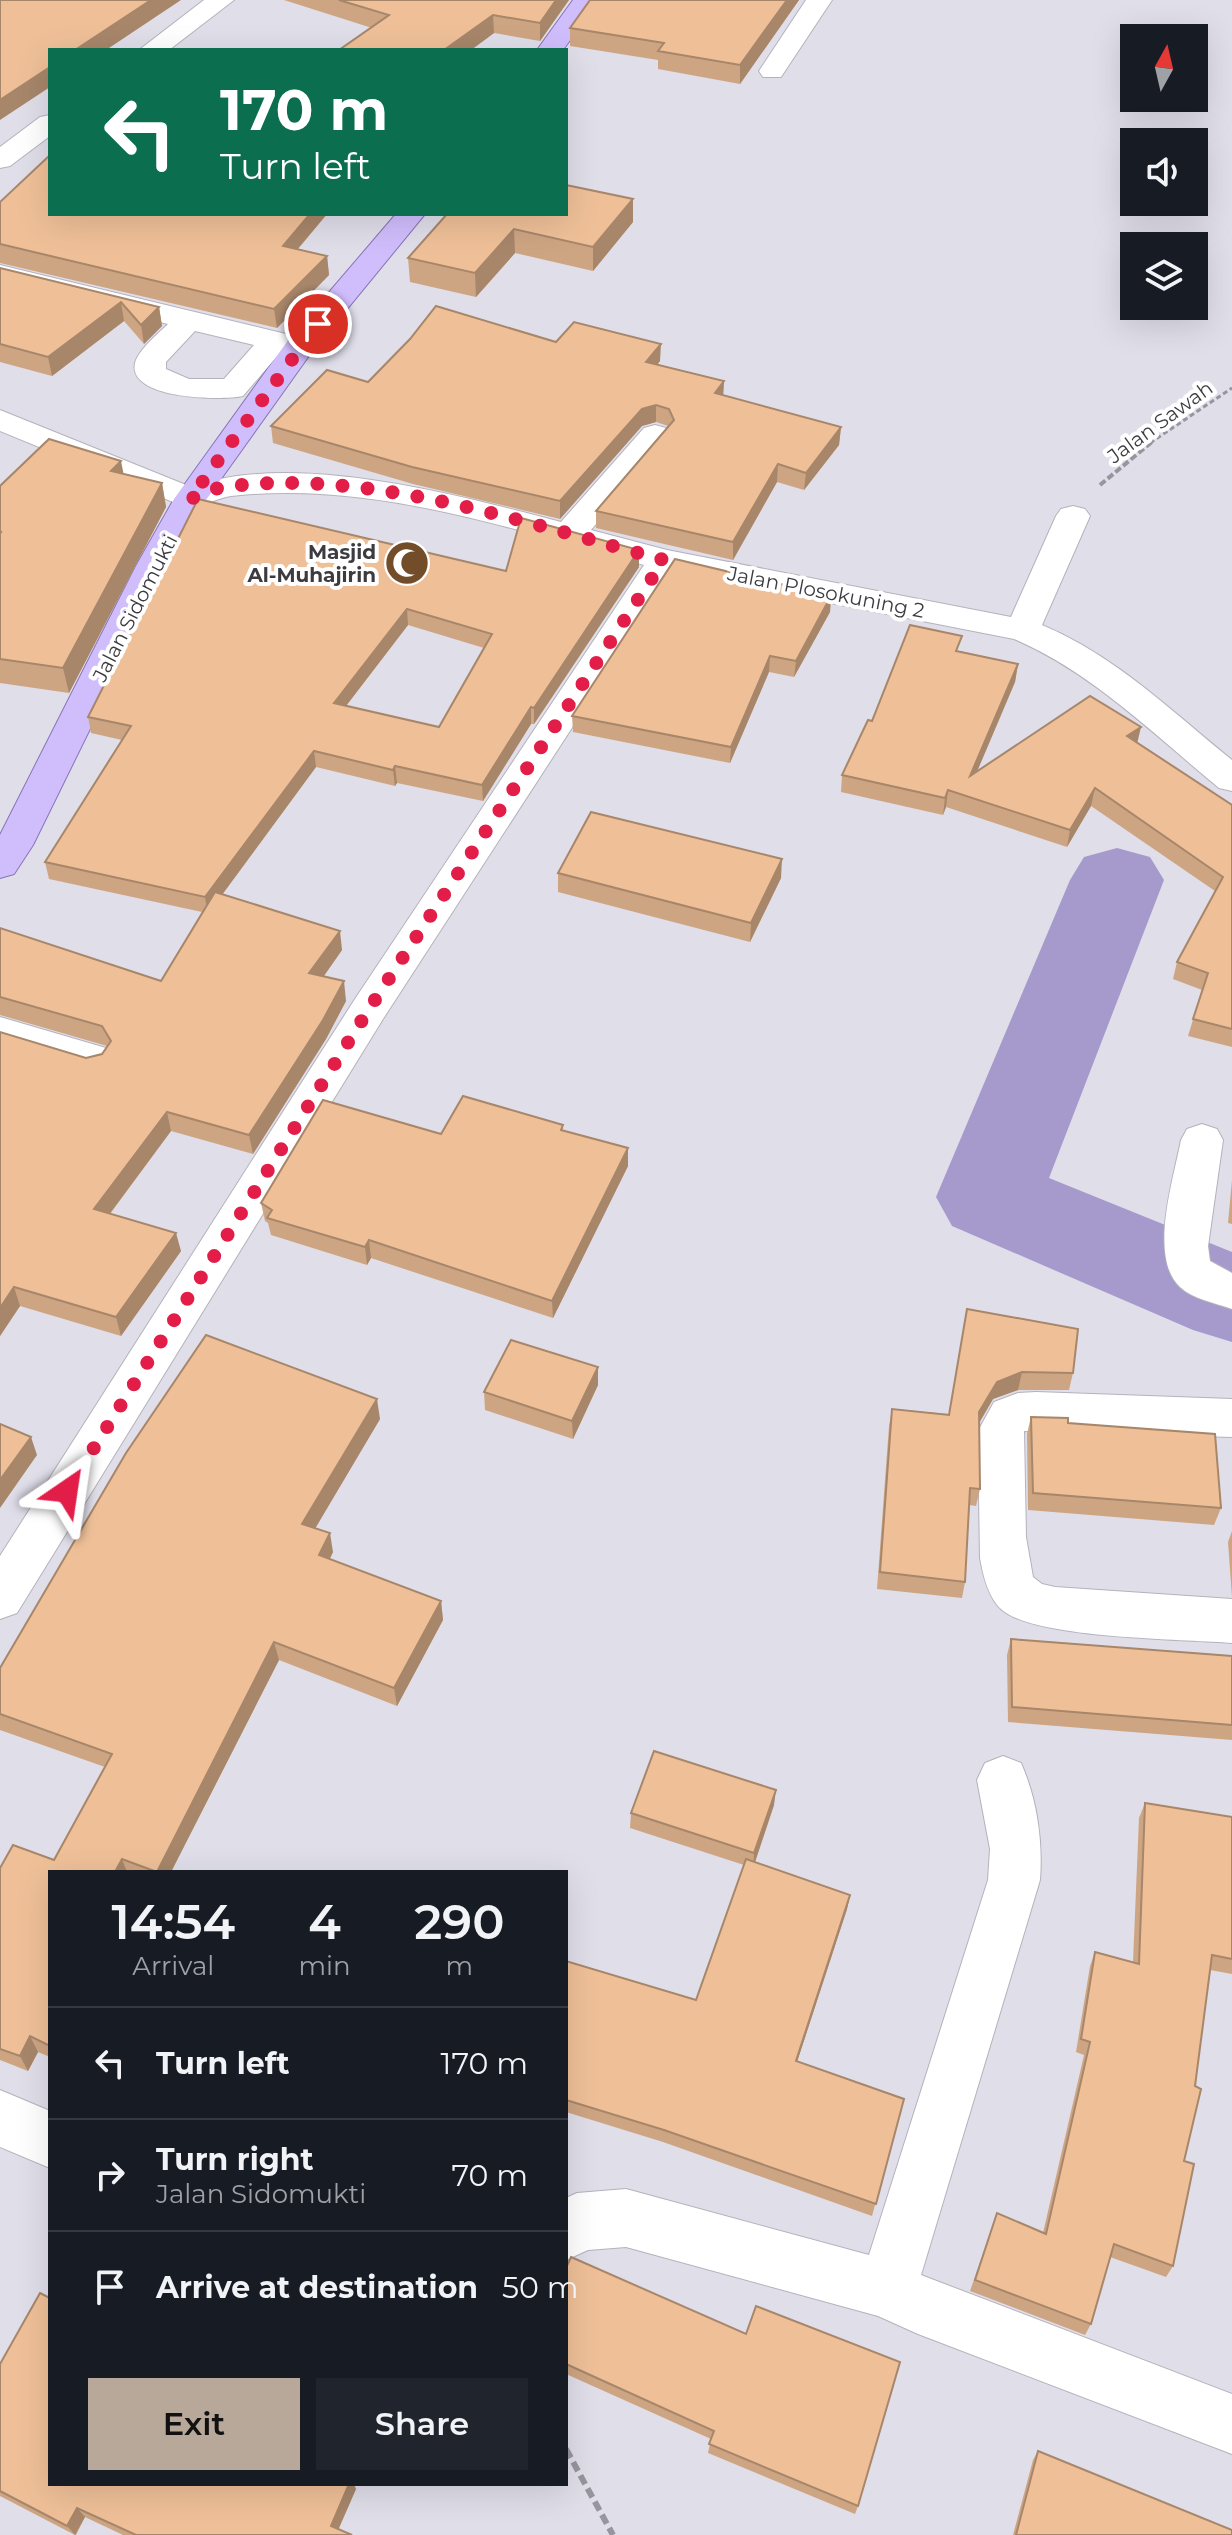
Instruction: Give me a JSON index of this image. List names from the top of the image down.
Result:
{
  "streets": {
    "main road": ["Jalan Sidomukti"],
    "street": ["Jalan Plosokuning 2"],
    "path": ["Jalan Sawah"]
  },
  "crossings": [
    ["Jalan Plosokuning 2", "Jalan Sidomukti"]
  ],
  "places": {
    "mosque": ["Masjid Al-Muhajirin"]
  },
  "north": "top",
  "page": {
    "turn": ["170 m", "Turn left"],
    "eta": [
      "14:54",
      "Arrival",
      "4",
      "min",
      "290",
      "m"
    ],
    "list": [
      {
        "name": "Turn left",
        "value": "170 m"
      },
      {
        "name": "Turn right",
        "note": "Jalan Sidomukti",
        "value": "70 m"
      },
      {
        "name": "Arrive at destination",
        "value": "50 m"
      }
    ],
    "buttons": ["Exit", "Share"]
  }
}
